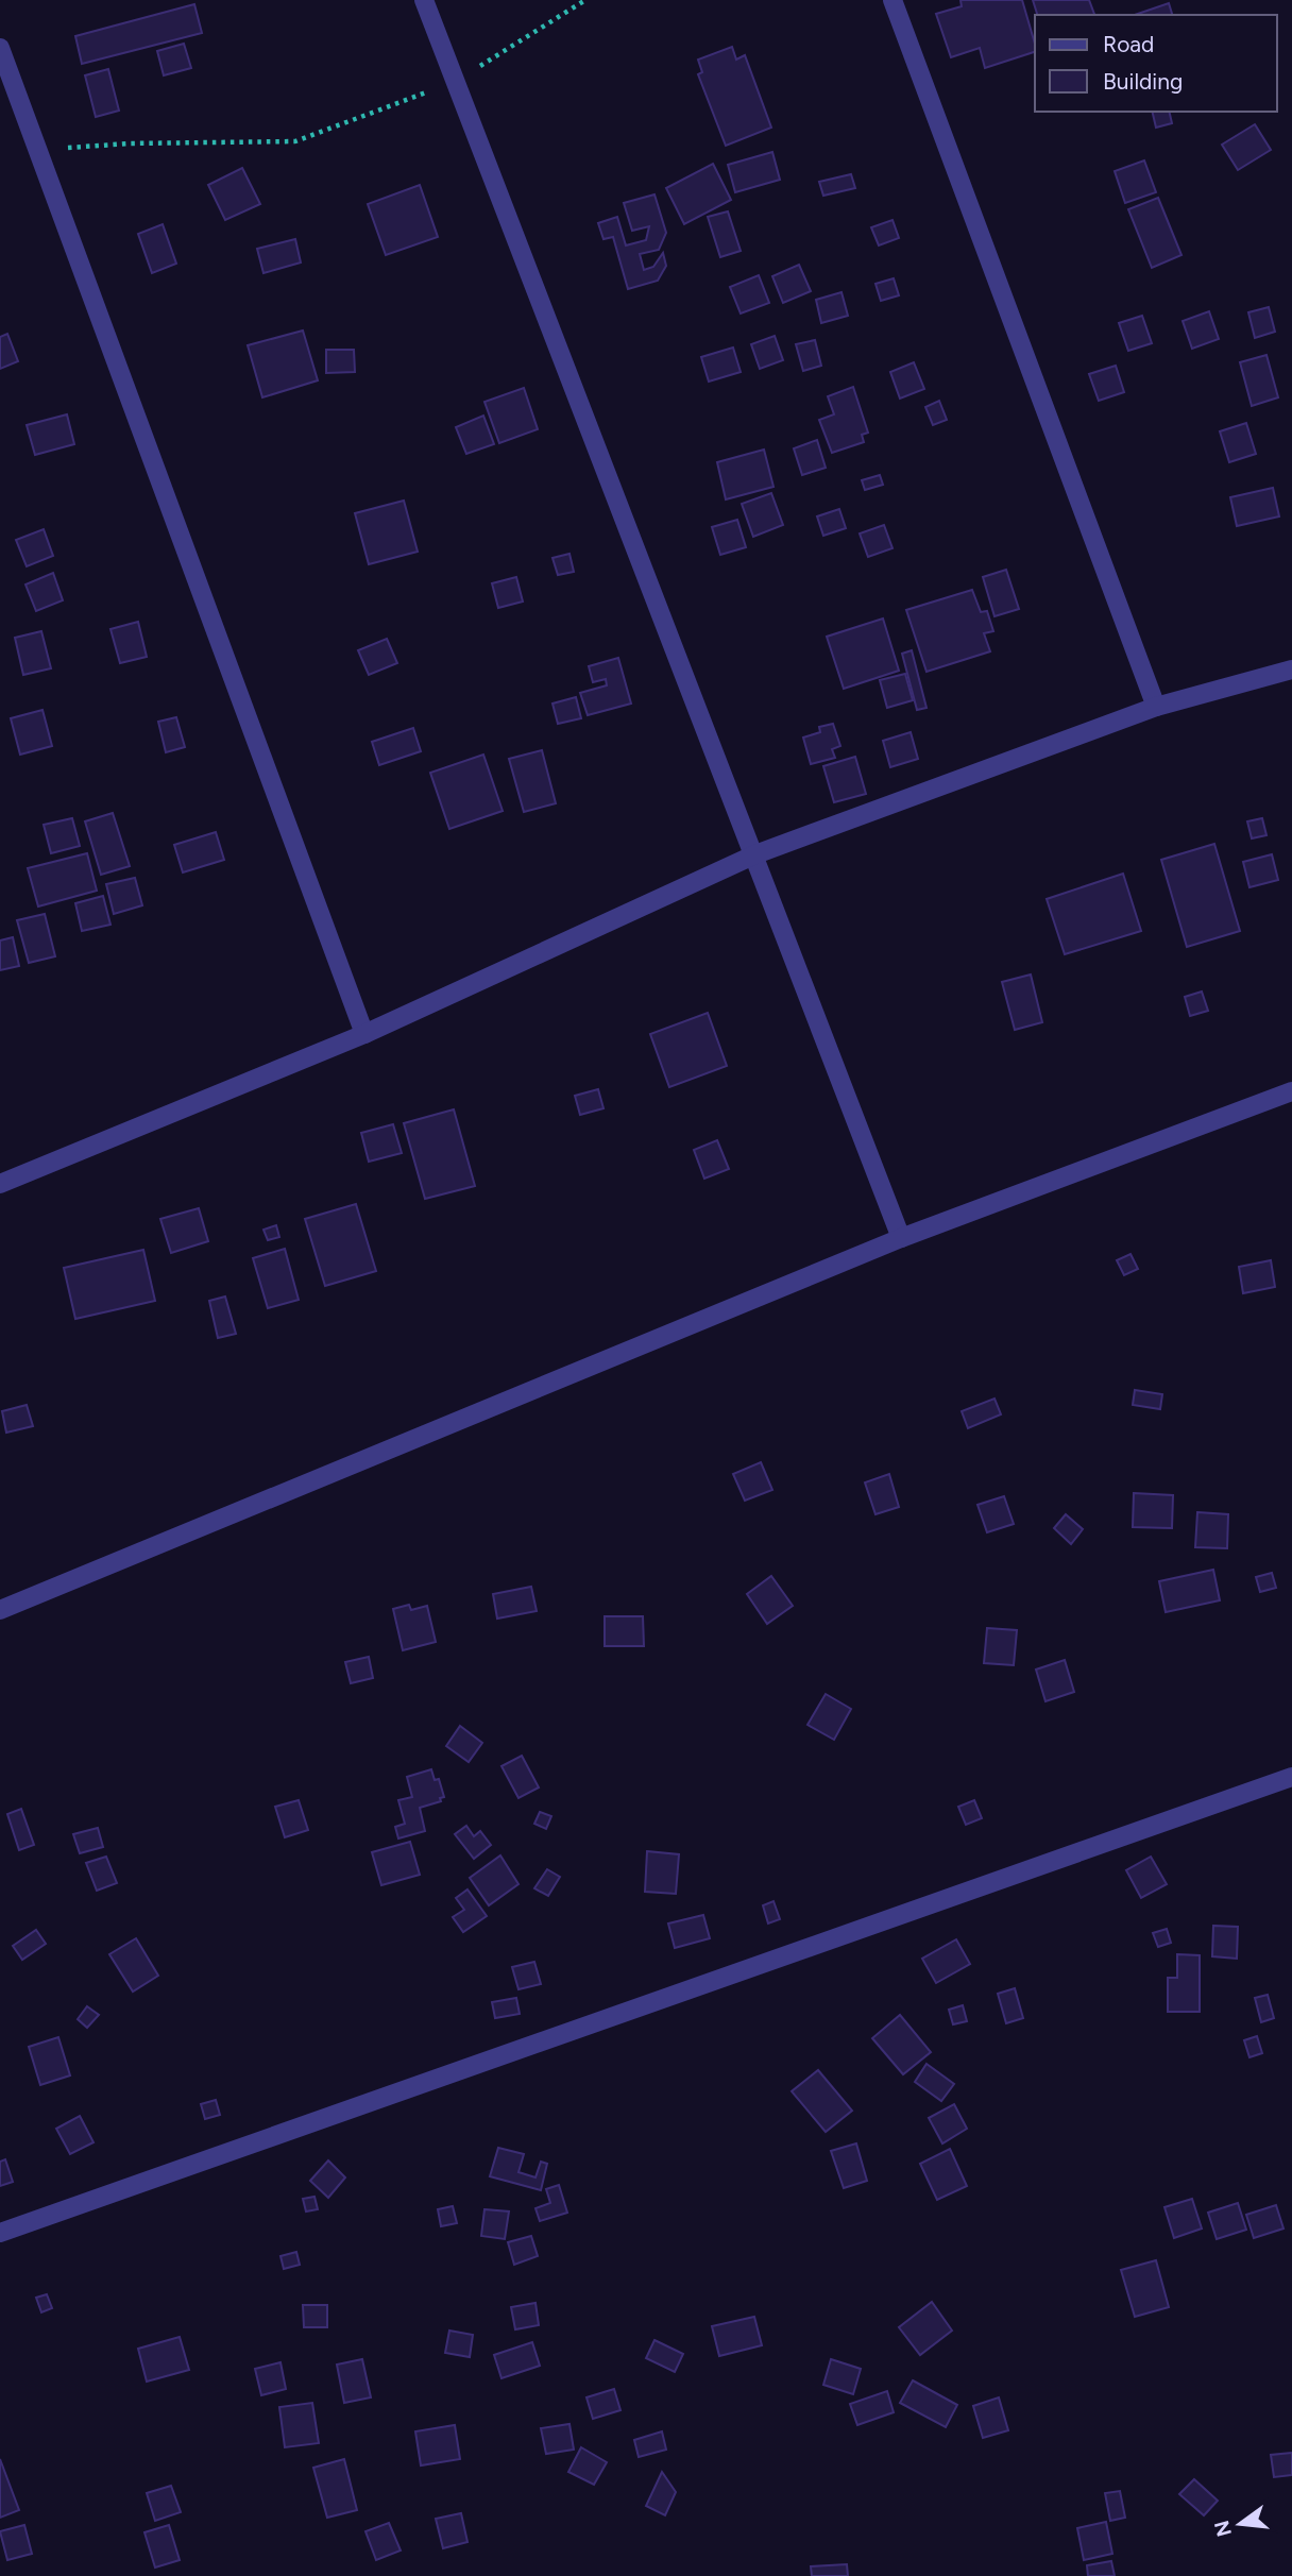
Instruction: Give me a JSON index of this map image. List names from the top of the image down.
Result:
{
  "legend": ["Road", "Building"],
  "north": "left"
}
